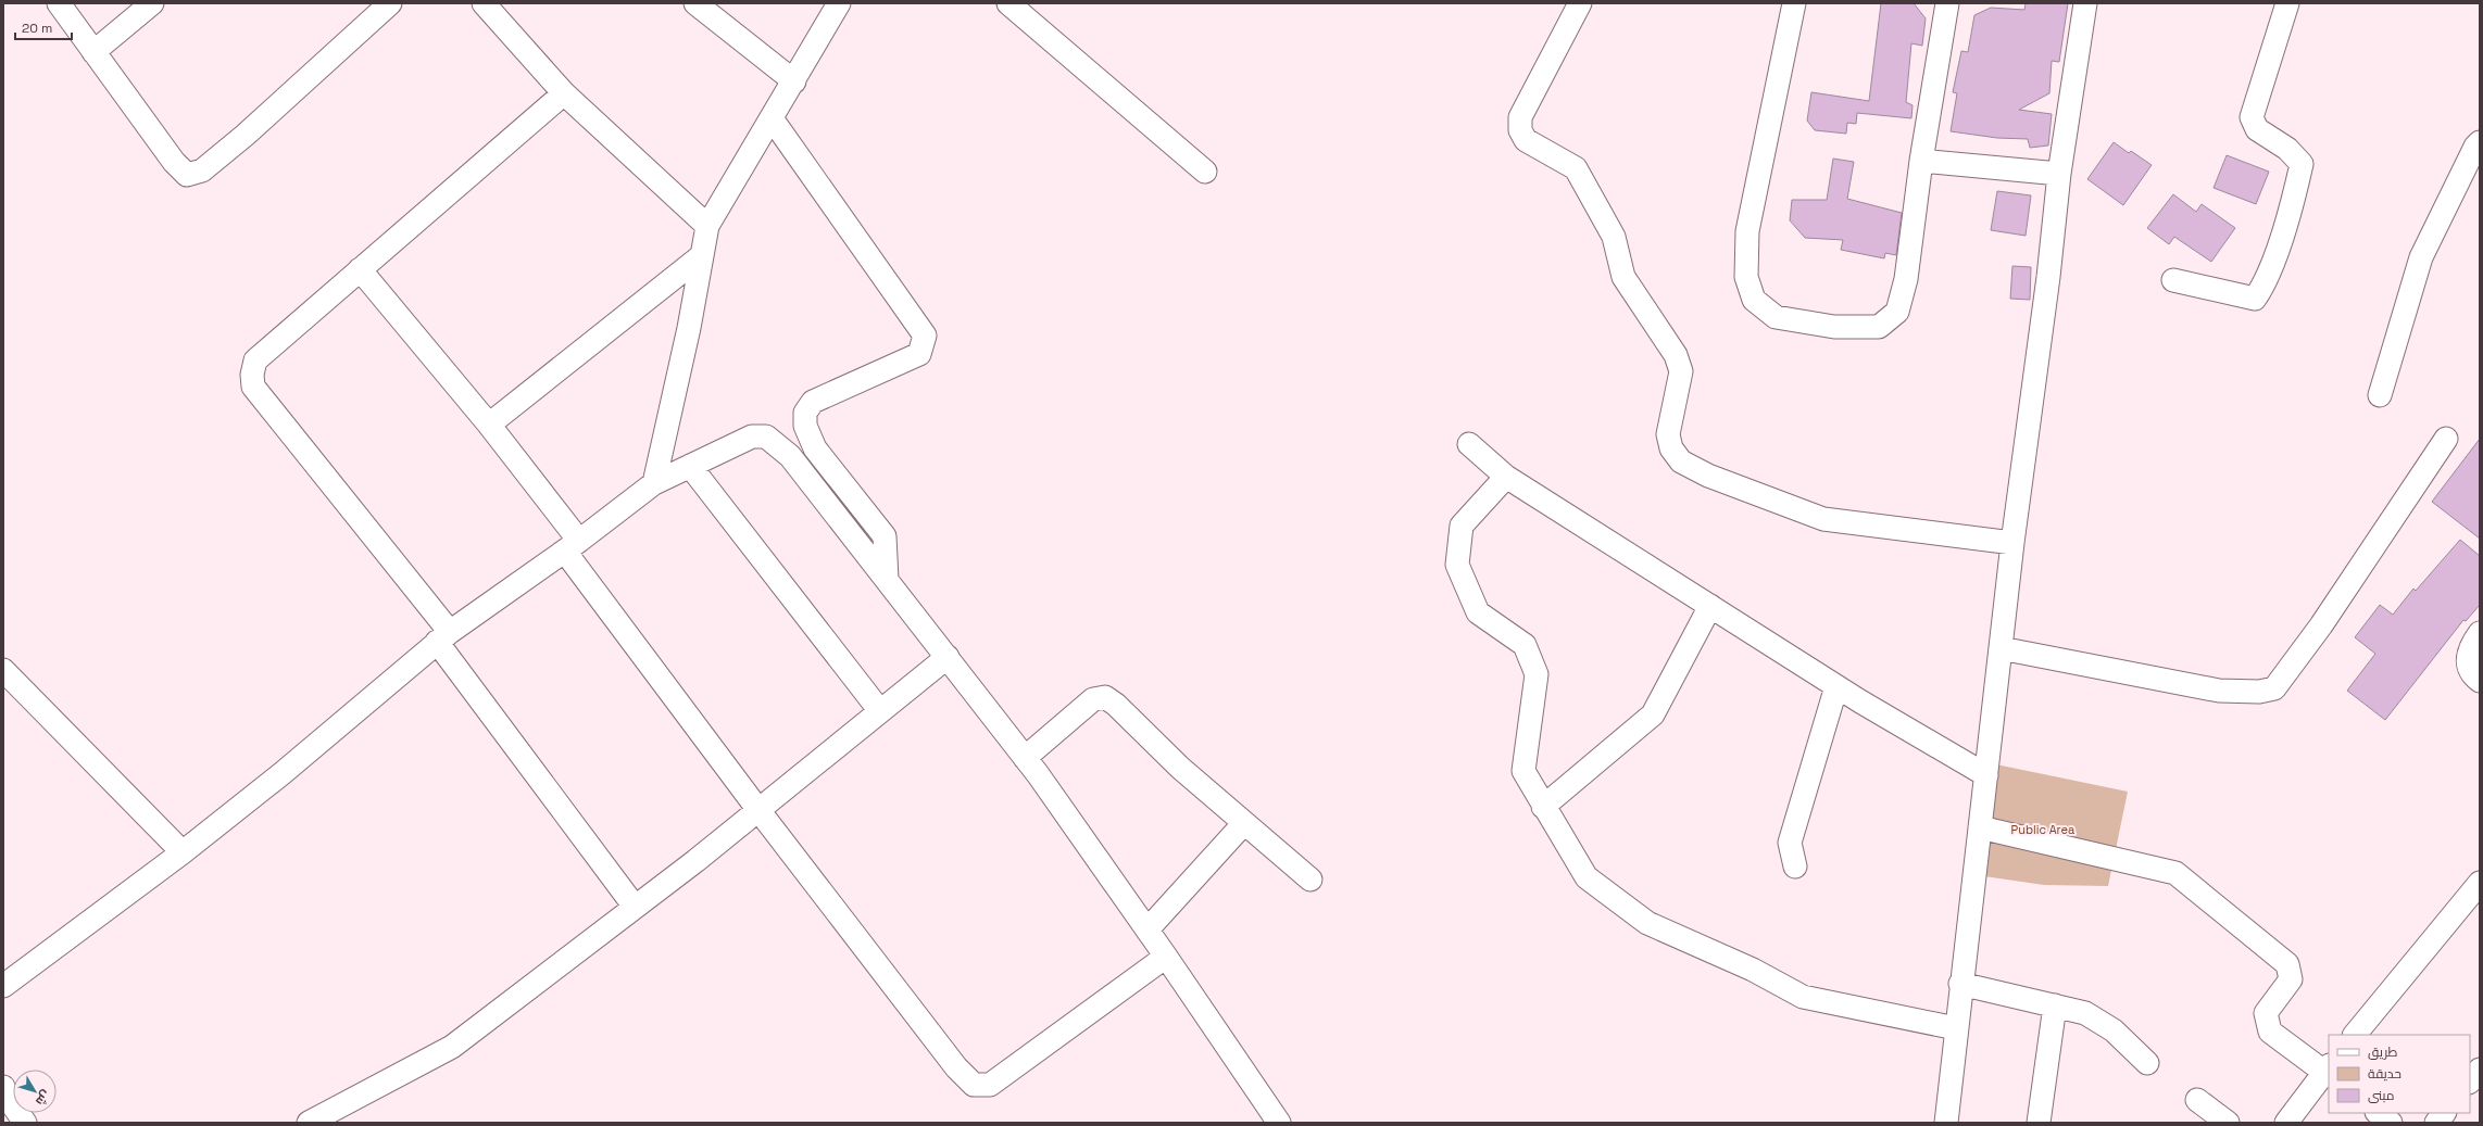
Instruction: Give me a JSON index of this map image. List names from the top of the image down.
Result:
{
  "parks": ["Public Area"],
  "legend": ["طريق", "حديقة", "مبنى"],
  "scale_bar": "20 m",
  "north": "bottom right"
}
